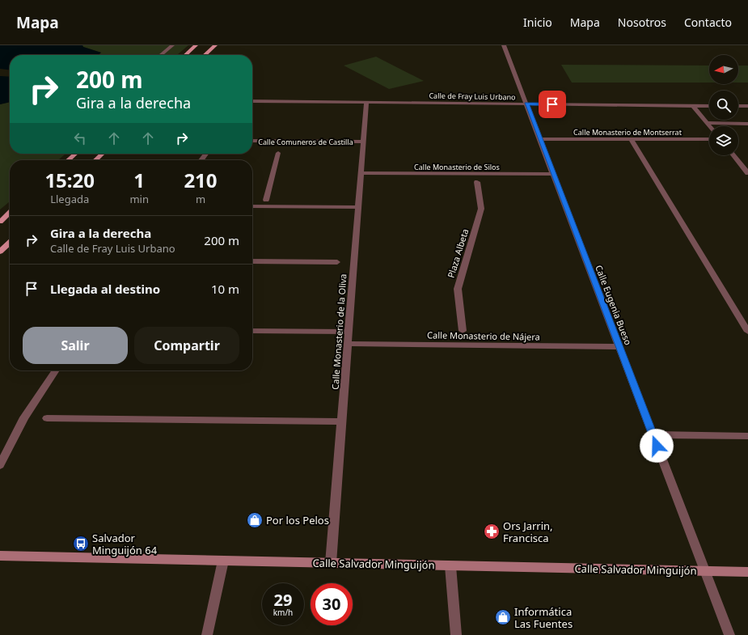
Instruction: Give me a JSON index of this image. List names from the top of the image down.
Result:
{
  "streets": {
    "street": [
      "Calle de Fray Luis Urbano",
      "Calle Monasterio de Montserrat",
      "Calle Comuneros de Castilla",
      "Calle Monasterio de Silos",
      "Plaza Albeta",
      "Calle Eugenia Bueso",
      "Calle Monasterio de la Oliva",
      "Calle Monasterio de Nájera",
      "Calle Salvador Minguijón"
    ]
  },
  "crossings": [
    ["Calle de Fray Luis Urbano", "Calle Eugenia Bueso"],
    ["Calle de Fray Luis Urbano", "Calle Monasterio de la Oliva"],
    ["Calle Monasterio de Montserrat", "Calle Eugenia Bueso"],
    ["Calle Comuneros de Castilla", "Calle Monasterio de la Oliva"],
    ["Calle Monasterio de Silos", "Calle Eugenia Bueso"],
    ["Calle Monasterio de Silos", "Calle Monasterio de la Oliva"],
    ["Calle Eugenia Bueso", "Calle Monasterio de Nájera"],
    ["Calle Eugenia Bueso", "Calle Salvador Minguijón"],
    ["Calle Monasterio de la Oliva", "Calle Monasterio de Nájera"],
    ["Calle Monasterio de la Oliva", "Calle Salvador Minguijón"]
  ],
  "places": {
    "shop": ["Por los Pelos", "Informática Las Fuentes"],
    "pharmacy": ["Ors Jarrin, Francisca"],
    "bus stop": ["Salvador Minguijón 64"]
  },
  "north": "left",
  "page": {
    "header": "Mapa",
    "nav": [
      "Inicio",
      "Mapa",
      "Nosotros",
      "Contacto"
    ],
    "turn": ["200 m", "Gira a la derecha"],
    "eta": [
      "15:20",
      "Llegada",
      "1",
      "min",
      "210",
      "m"
    ],
    "list": [
      {
        "name": "Gira a la derecha",
        "note": "Calle de Fray Luis Urbano",
        "value": "200 m"
      },
      {
        "name": "Llegada al destino",
        "value": "10 m"
      }
    ],
    "buttons": ["Salir", "Compartir"],
    "speed": "29 km/h",
    "limit": "30"
  }
}
